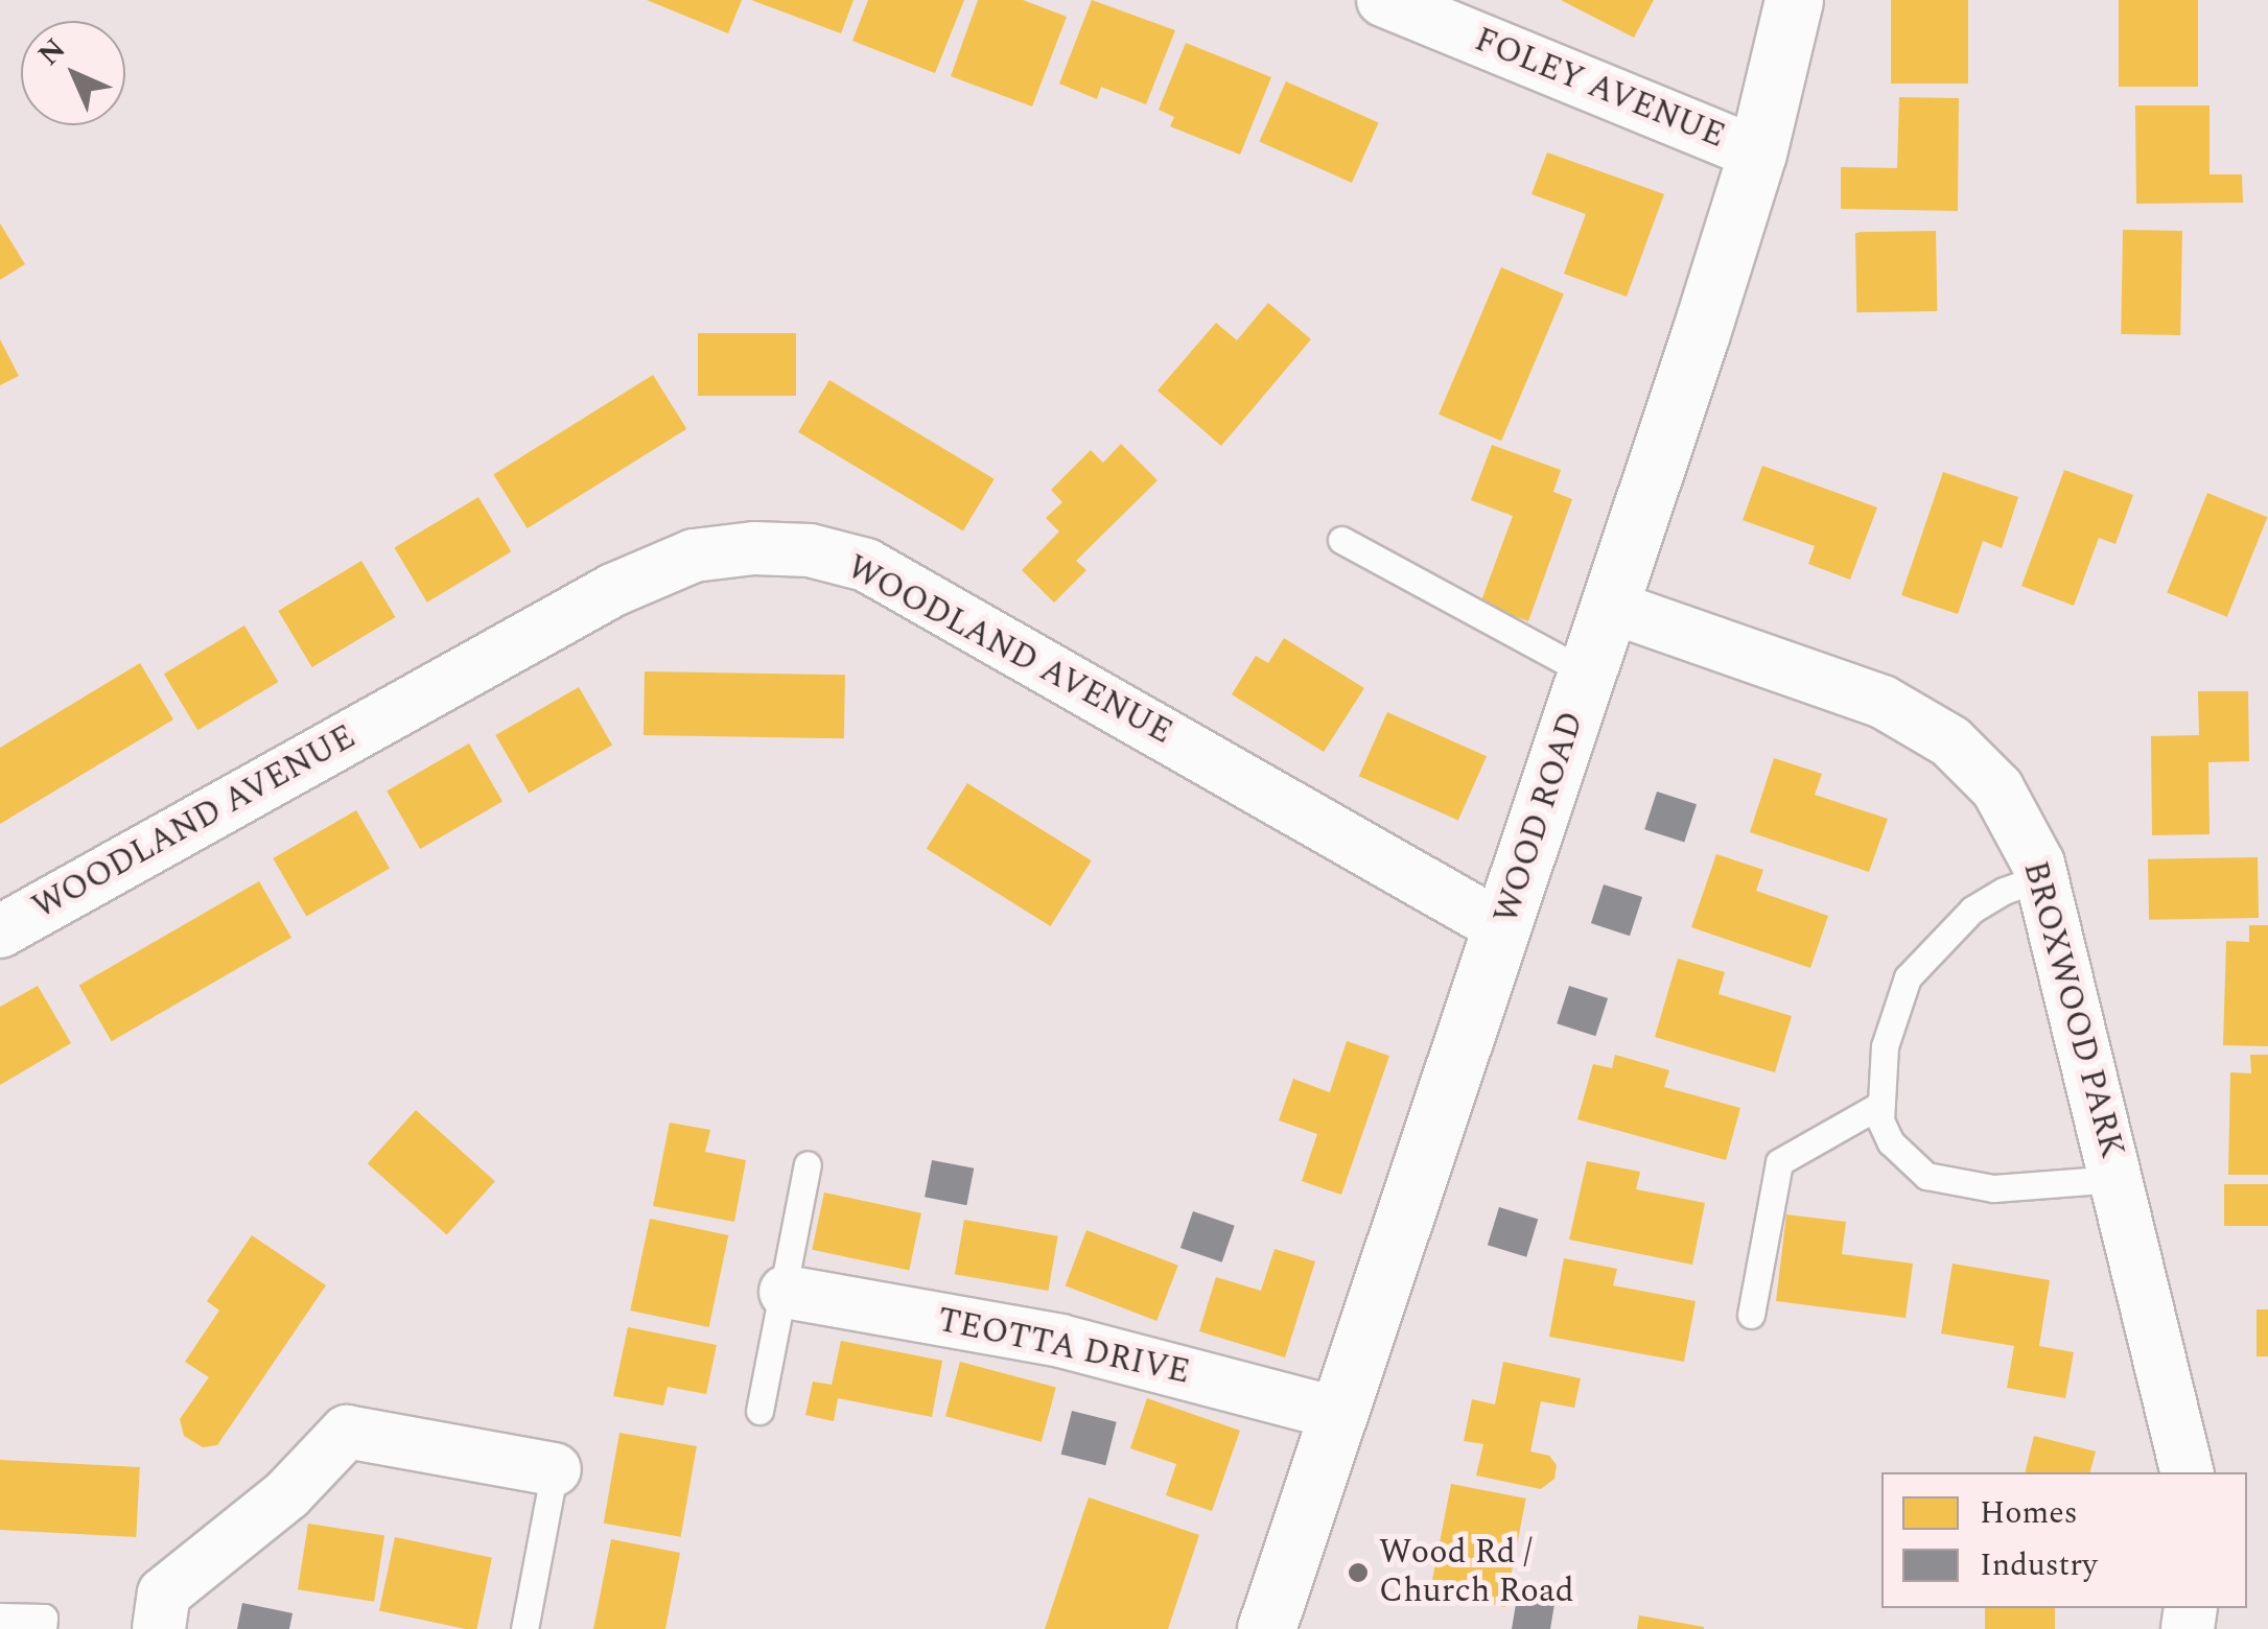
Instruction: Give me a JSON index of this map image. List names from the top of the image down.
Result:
{
  "streets": {
    "street": [
      "FOLEY AVENUE",
      "WOODLAND AVENUE",
      "WOOD ROAD",
      "BROXWOOD PARK",
      "TEOTTA DRIVE"
    ]
  },
  "crossings": [
    ["FOLEY AVENUE", "WOOD ROAD"],
    ["WOODLAND AVENUE", "WOOD ROAD"],
    ["WOOD ROAD", "BROXWOOD PARK"],
    ["WOOD ROAD", "TEOTTA DRIVE"]
  ],
  "places": ["Wood Rd / Church Road"],
  "legend": ["Homes", "Industry"],
  "north": "top left"
}
